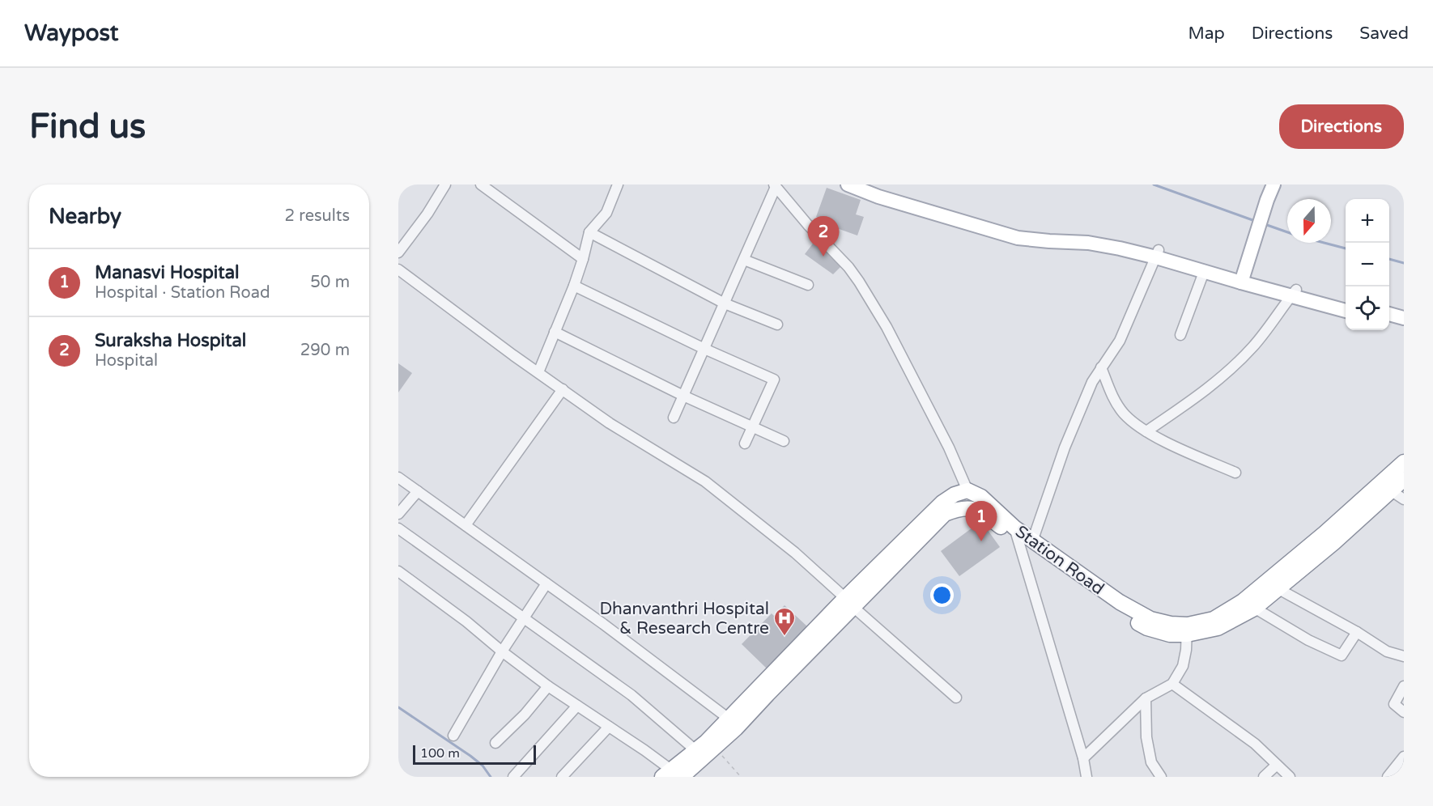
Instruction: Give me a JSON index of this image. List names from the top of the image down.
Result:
{
  "streets": {
    "highway": ["Station Road"]
  },
  "places": {
    "hospital": ["Dhanvanthri Hospital & Research Centre"]
  },
  "scale_bar": "100 m",
  "north": "bottom",
  "page": {
    "header": "Waypost",
    "nav": ["Map", "Directions", "Saved"],
    "buttons": "Directions",
    "title": "Find us",
    "heading": ["Nearby", "2 results"],
    "map_buttons": ["+", "−"],
    "pins": ["2", "1"],
    "list": [
      {
        "mark": "1",
        "name": "Manasvi Hospital",
        "note": "Hospital · Station Road",
        "value": "50 m"
      },
      {
        "mark": "2",
        "name": "Suraksha Hospital",
        "note": "Hospital",
        "value": "290 m"
      }
    ],
    "scale": "100 m"
  }
}
